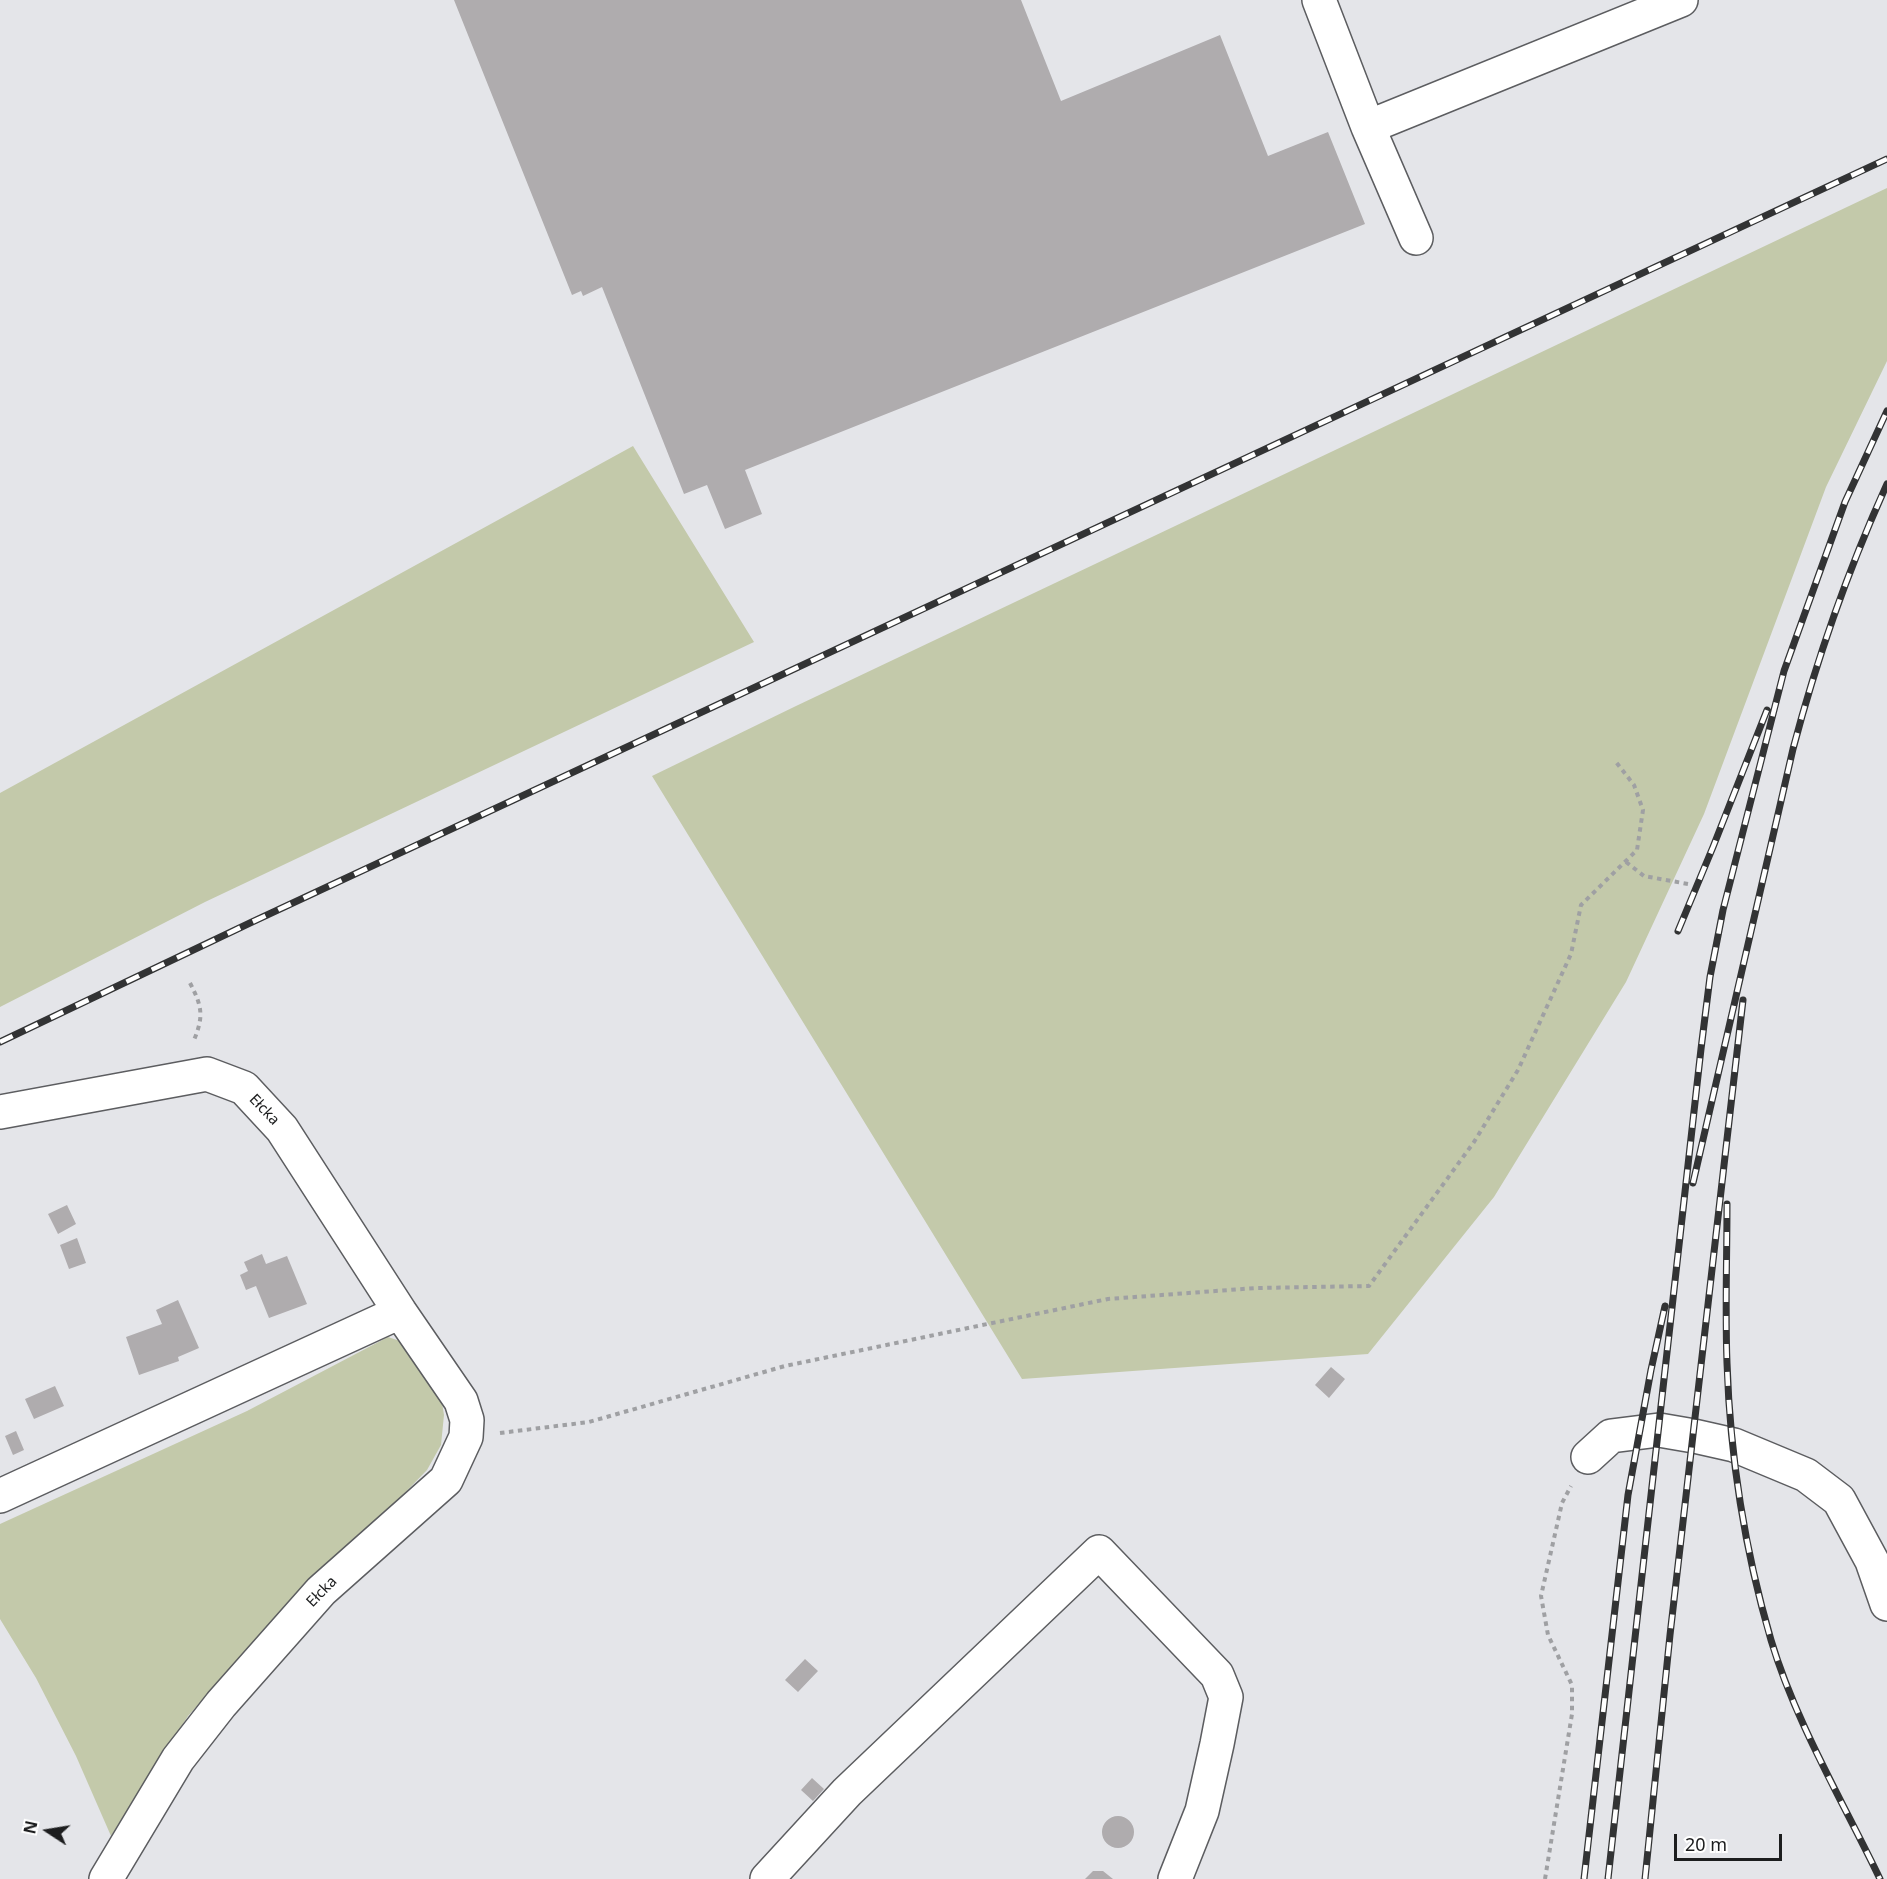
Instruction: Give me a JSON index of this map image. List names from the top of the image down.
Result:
{
  "streets": {
    "street": ["Ełcka"]
  },
  "scale_bar": "20 m",
  "north": "left"
}
